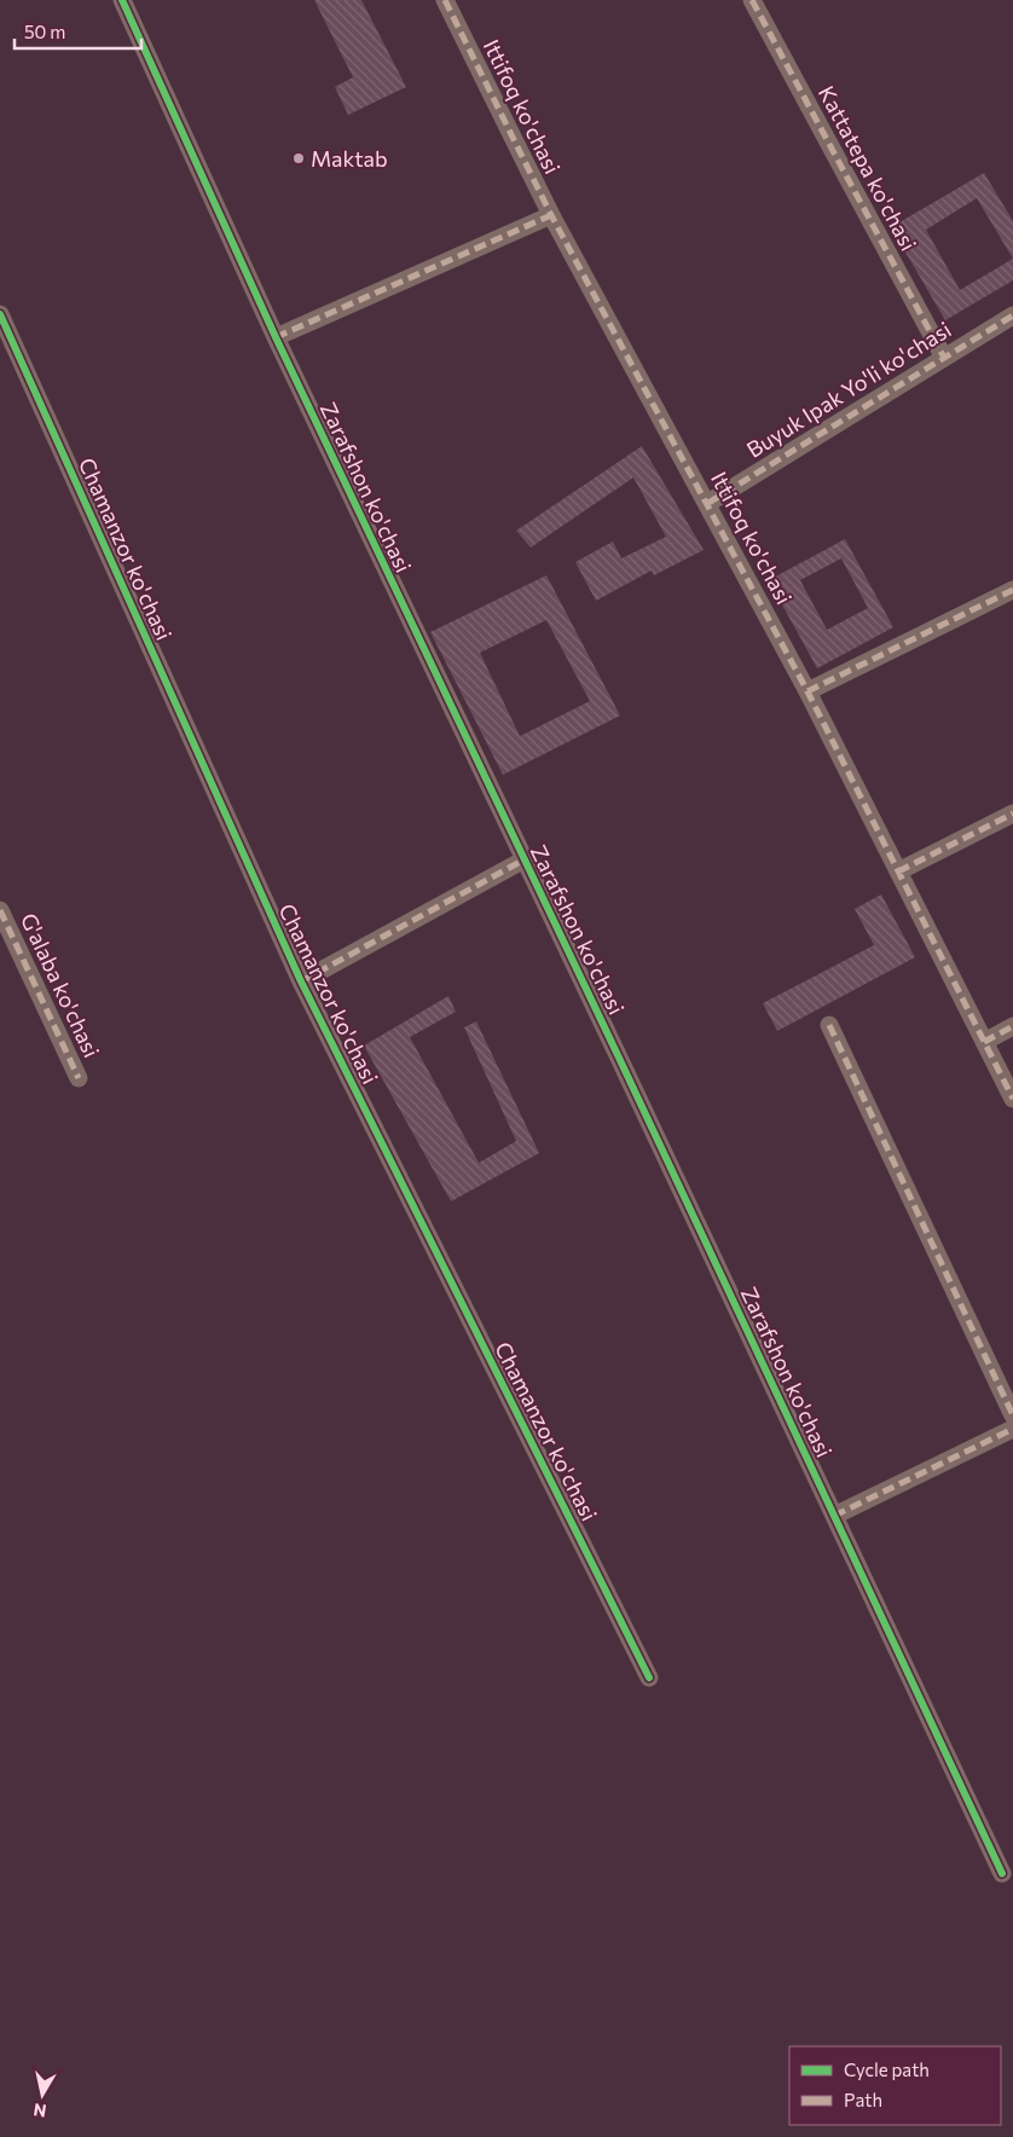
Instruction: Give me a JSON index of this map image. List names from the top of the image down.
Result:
{
  "streets": {
    "street": [
      "Ittifoq ko'chasi",
      "Kattatepa ko'chasi",
      "Buyuk Ipak Yo'li ko'chasi",
      "Zarafshon ko'chasi",
      "Chamanzor ko'chasi",
      "G'alaba ko'chasi"
    ]
  },
  "crossings": [
    ["Ittifoq ko'chasi", "Buyuk Ipak Yo'li ko'chasi"],
    ["Kattatepa ko'chasi", "Buyuk Ipak Yo'li ko'chasi"]
  ],
  "places": ["Maktab"],
  "legend": ["Cycle path", "Path"],
  "scale_bar": "50 m",
  "north": "bottom"
}
